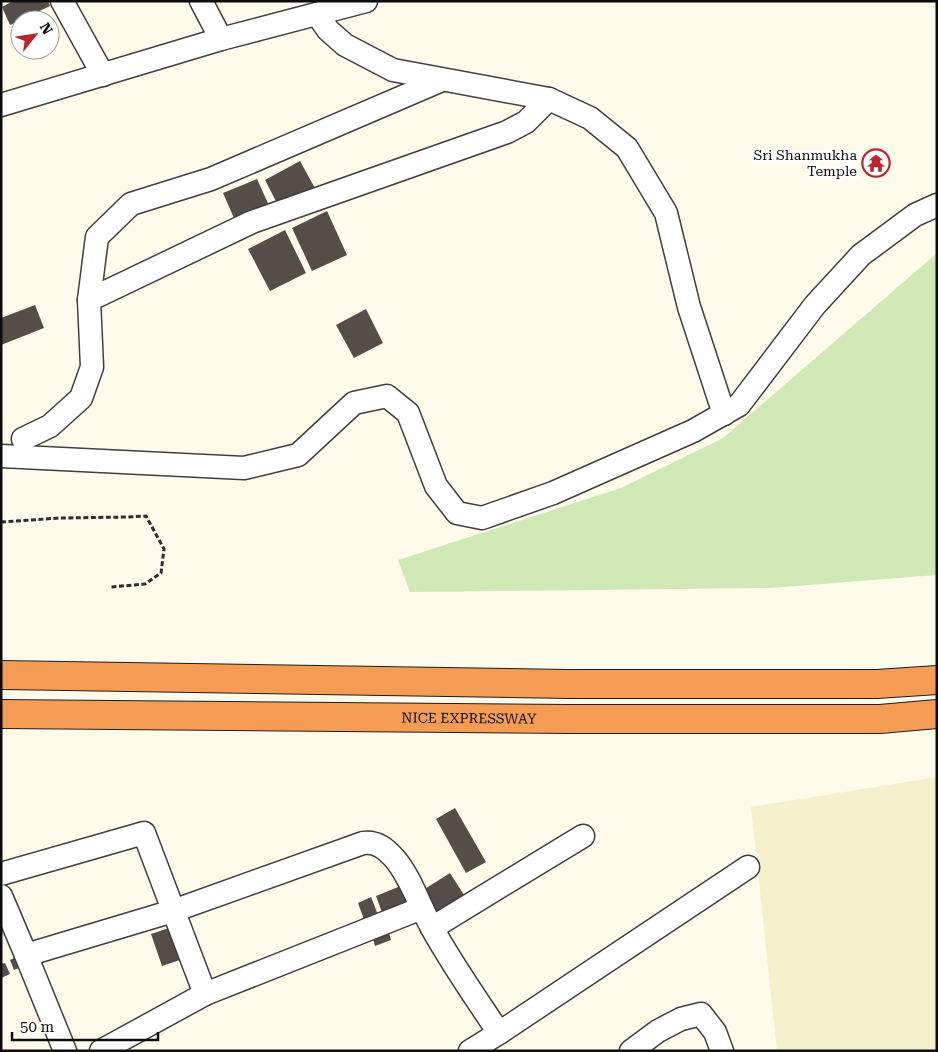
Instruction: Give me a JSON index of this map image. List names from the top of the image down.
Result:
{
  "streets": {
    "highway": ["NICE EXPRESSWAY"]
  },
  "places": {
    "temple": ["Sri Shanmukha Temple"]
  },
  "scale_bar": "50 m",
  "north": "top right"
}
